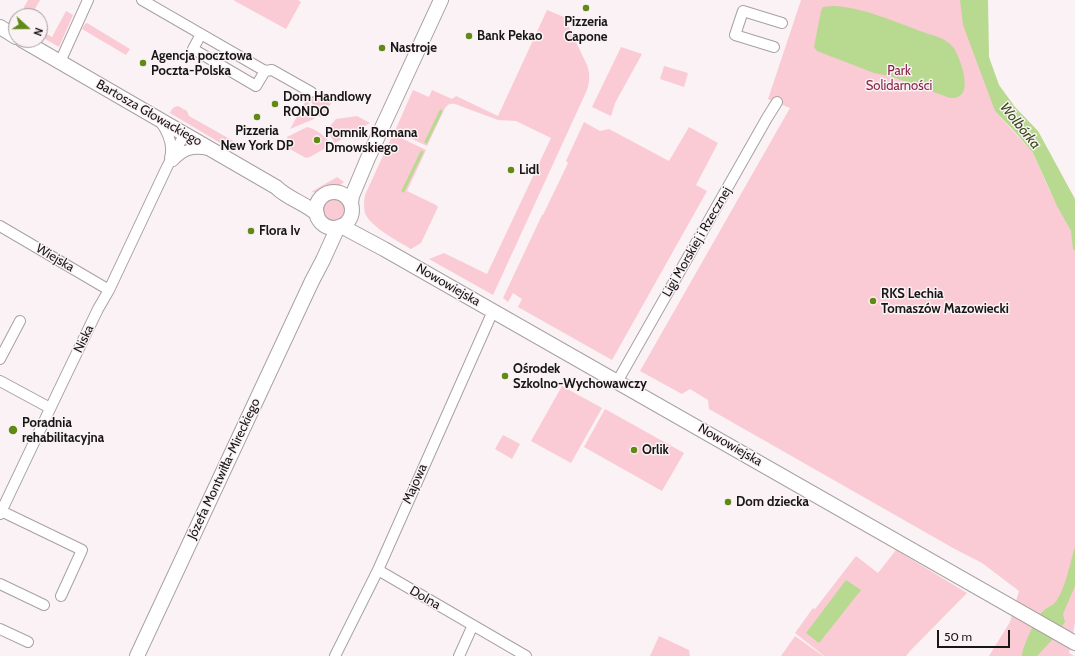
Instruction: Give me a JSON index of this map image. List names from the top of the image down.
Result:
{
  "streets": {
    "street": [
      "Bartosza Głowackiego",
      "Ligi Morskiej i Rzecznej",
      "Wiejska",
      "Nowowiejska",
      "Niska",
      "Józefa Montwiłła-Mireckiego",
      "Majowa",
      "Dolna"
    ]
  },
  "crossings": [
    ["Bartosza Głowackiego", "Nowowiejska"],
    ["Bartosza Głowackiego", "Niska"],
    ["Bartosza Głowackiego", "Józefa Montwiłła-Mireckiego"],
    ["Ligi Morskiej i Rzecznej", "Nowowiejska"],
    ["Wiejska", "Niska"],
    ["Nowowiejska", "Józefa Montwiłła-Mireckiego"],
    ["Nowowiejska", "Majowa"],
    ["Majowa", "Dolna"]
  ],
  "water": ["Wolbórka"],
  "parks": ["Park Solidarności"],
  "places": [
    "Pizzeria Capone",
    "Bank Pekao",
    "Nastroje",
    "Agencja pocztowa Poczta-Polska",
    "Dom Handlowy RONDO",
    "Pizzeria New York DP",
    "Pomnik Romana Dmowskiego",
    "Lidl",
    "Flora Iv",
    "RKS Lechia Tomaszów Mazowiecki",
    "Ośrodek Szkolno-Wychowawczy",
    "Poradnia rehabilitacyjna",
    "Orlik",
    "Dom dziecka"
  ],
  "scale_bar": "50 m",
  "north": "right"
}
